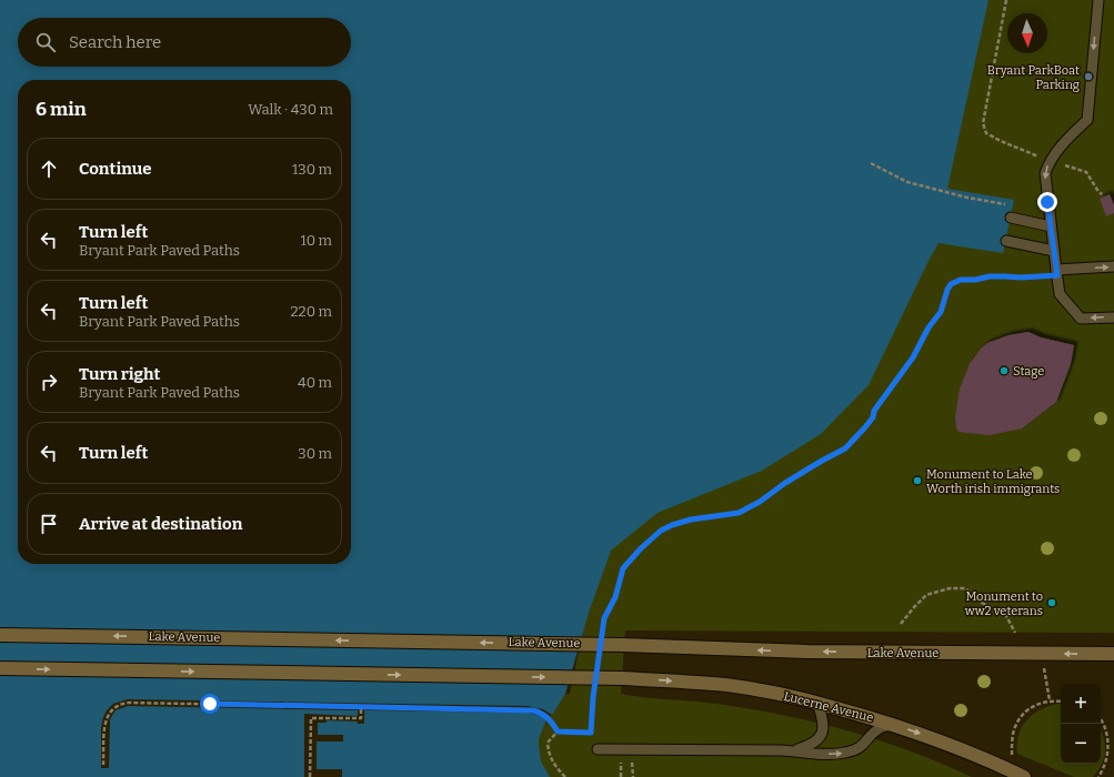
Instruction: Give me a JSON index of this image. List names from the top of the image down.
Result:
{
  "streets": {
    "main road": ["Lake Avenue", "Lucerne Avenue"]
  },
  "one_way": ["Lake Avenue", "Lucerne Avenue"],
  "places": [
    "Bryant ParkBoat Parking",
    "Stage",
    "Monument to Lake Worth irish immigrants",
    "Monument to ww2 veterans"
  ],
  "north": "bottom",
  "page": {
    "search": "Search here",
    "heading": ["6 min", "Walk · 430 m"],
    "list": [
      ["Continue", "130 m"],
      ["Turn left", "Bryant Park Paved Paths", "10 m"],
      ["Turn left", "Bryant Park Paved Paths", "220 m"],
      ["Turn right", "Bryant Park Paved Paths", "40 m"],
      ["Turn left", "30 m"],
      "Arrive at destination"
    ],
    "map_buttons": ["+", "−"]
  }
}
